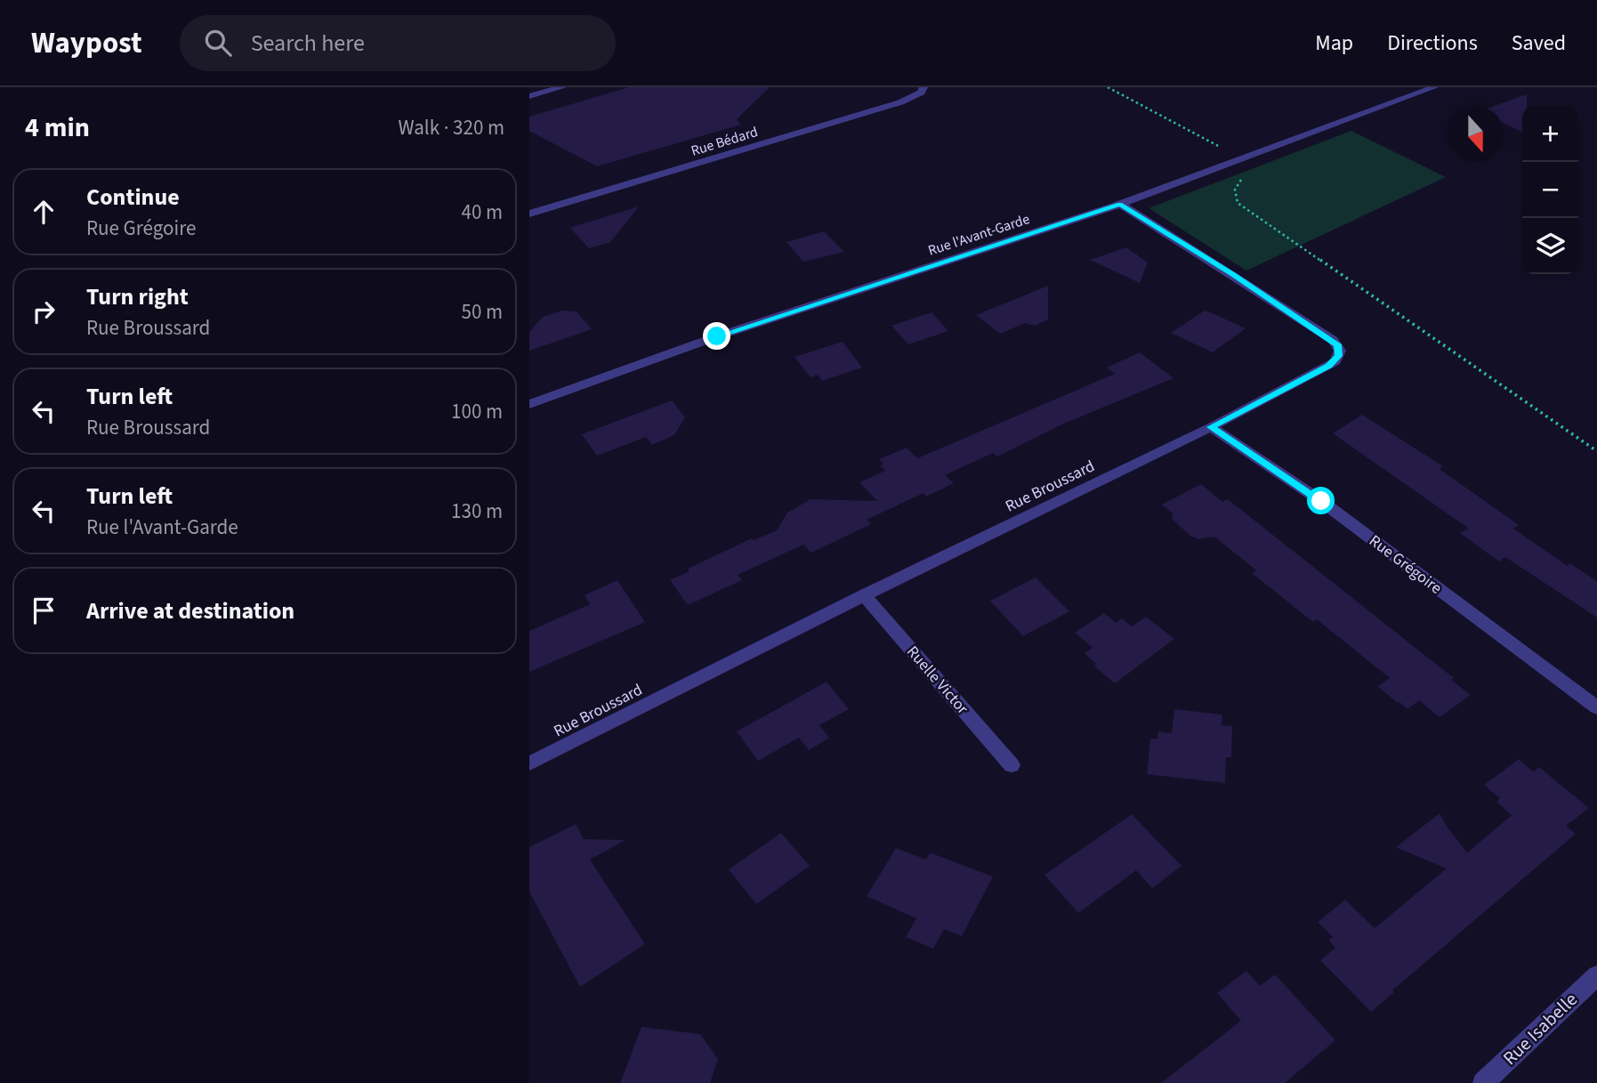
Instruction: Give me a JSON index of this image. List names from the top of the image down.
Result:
{
  "streets": {
    "street": [
      "Rue Bédard",
      "Rue l'Avant-Garde",
      "Rue Broussard",
      "Rue Grégoire",
      "Ruelle Victor",
      "Rue Isabelle"
    ]
  },
  "crossings": [
    ["Rue l'Avant-Garde", "Rue Broussard"],
    ["Rue Broussard", "Rue Grégoire"],
    ["Rue Broussard", "Ruelle Victor"]
  ],
  "north": "bottom",
  "page": {
    "header": "Waypost",
    "search": "Search here",
    "nav": ["Map", "Directions", "Saved"],
    "heading": ["4 min", "Walk · 320 m"],
    "map_buttons": ["+", "−"],
    "list": [
      ["Continue", "Rue Grégoire", "40 m"],
      ["Turn right", "Rue Broussard", "50 m"],
      ["Turn left", "Rue Broussard", "100 m"],
      ["Turn left", "Rue l'Avant-Garde", "130 m"],
      "Arrive at destination"
    ]
  }
}
